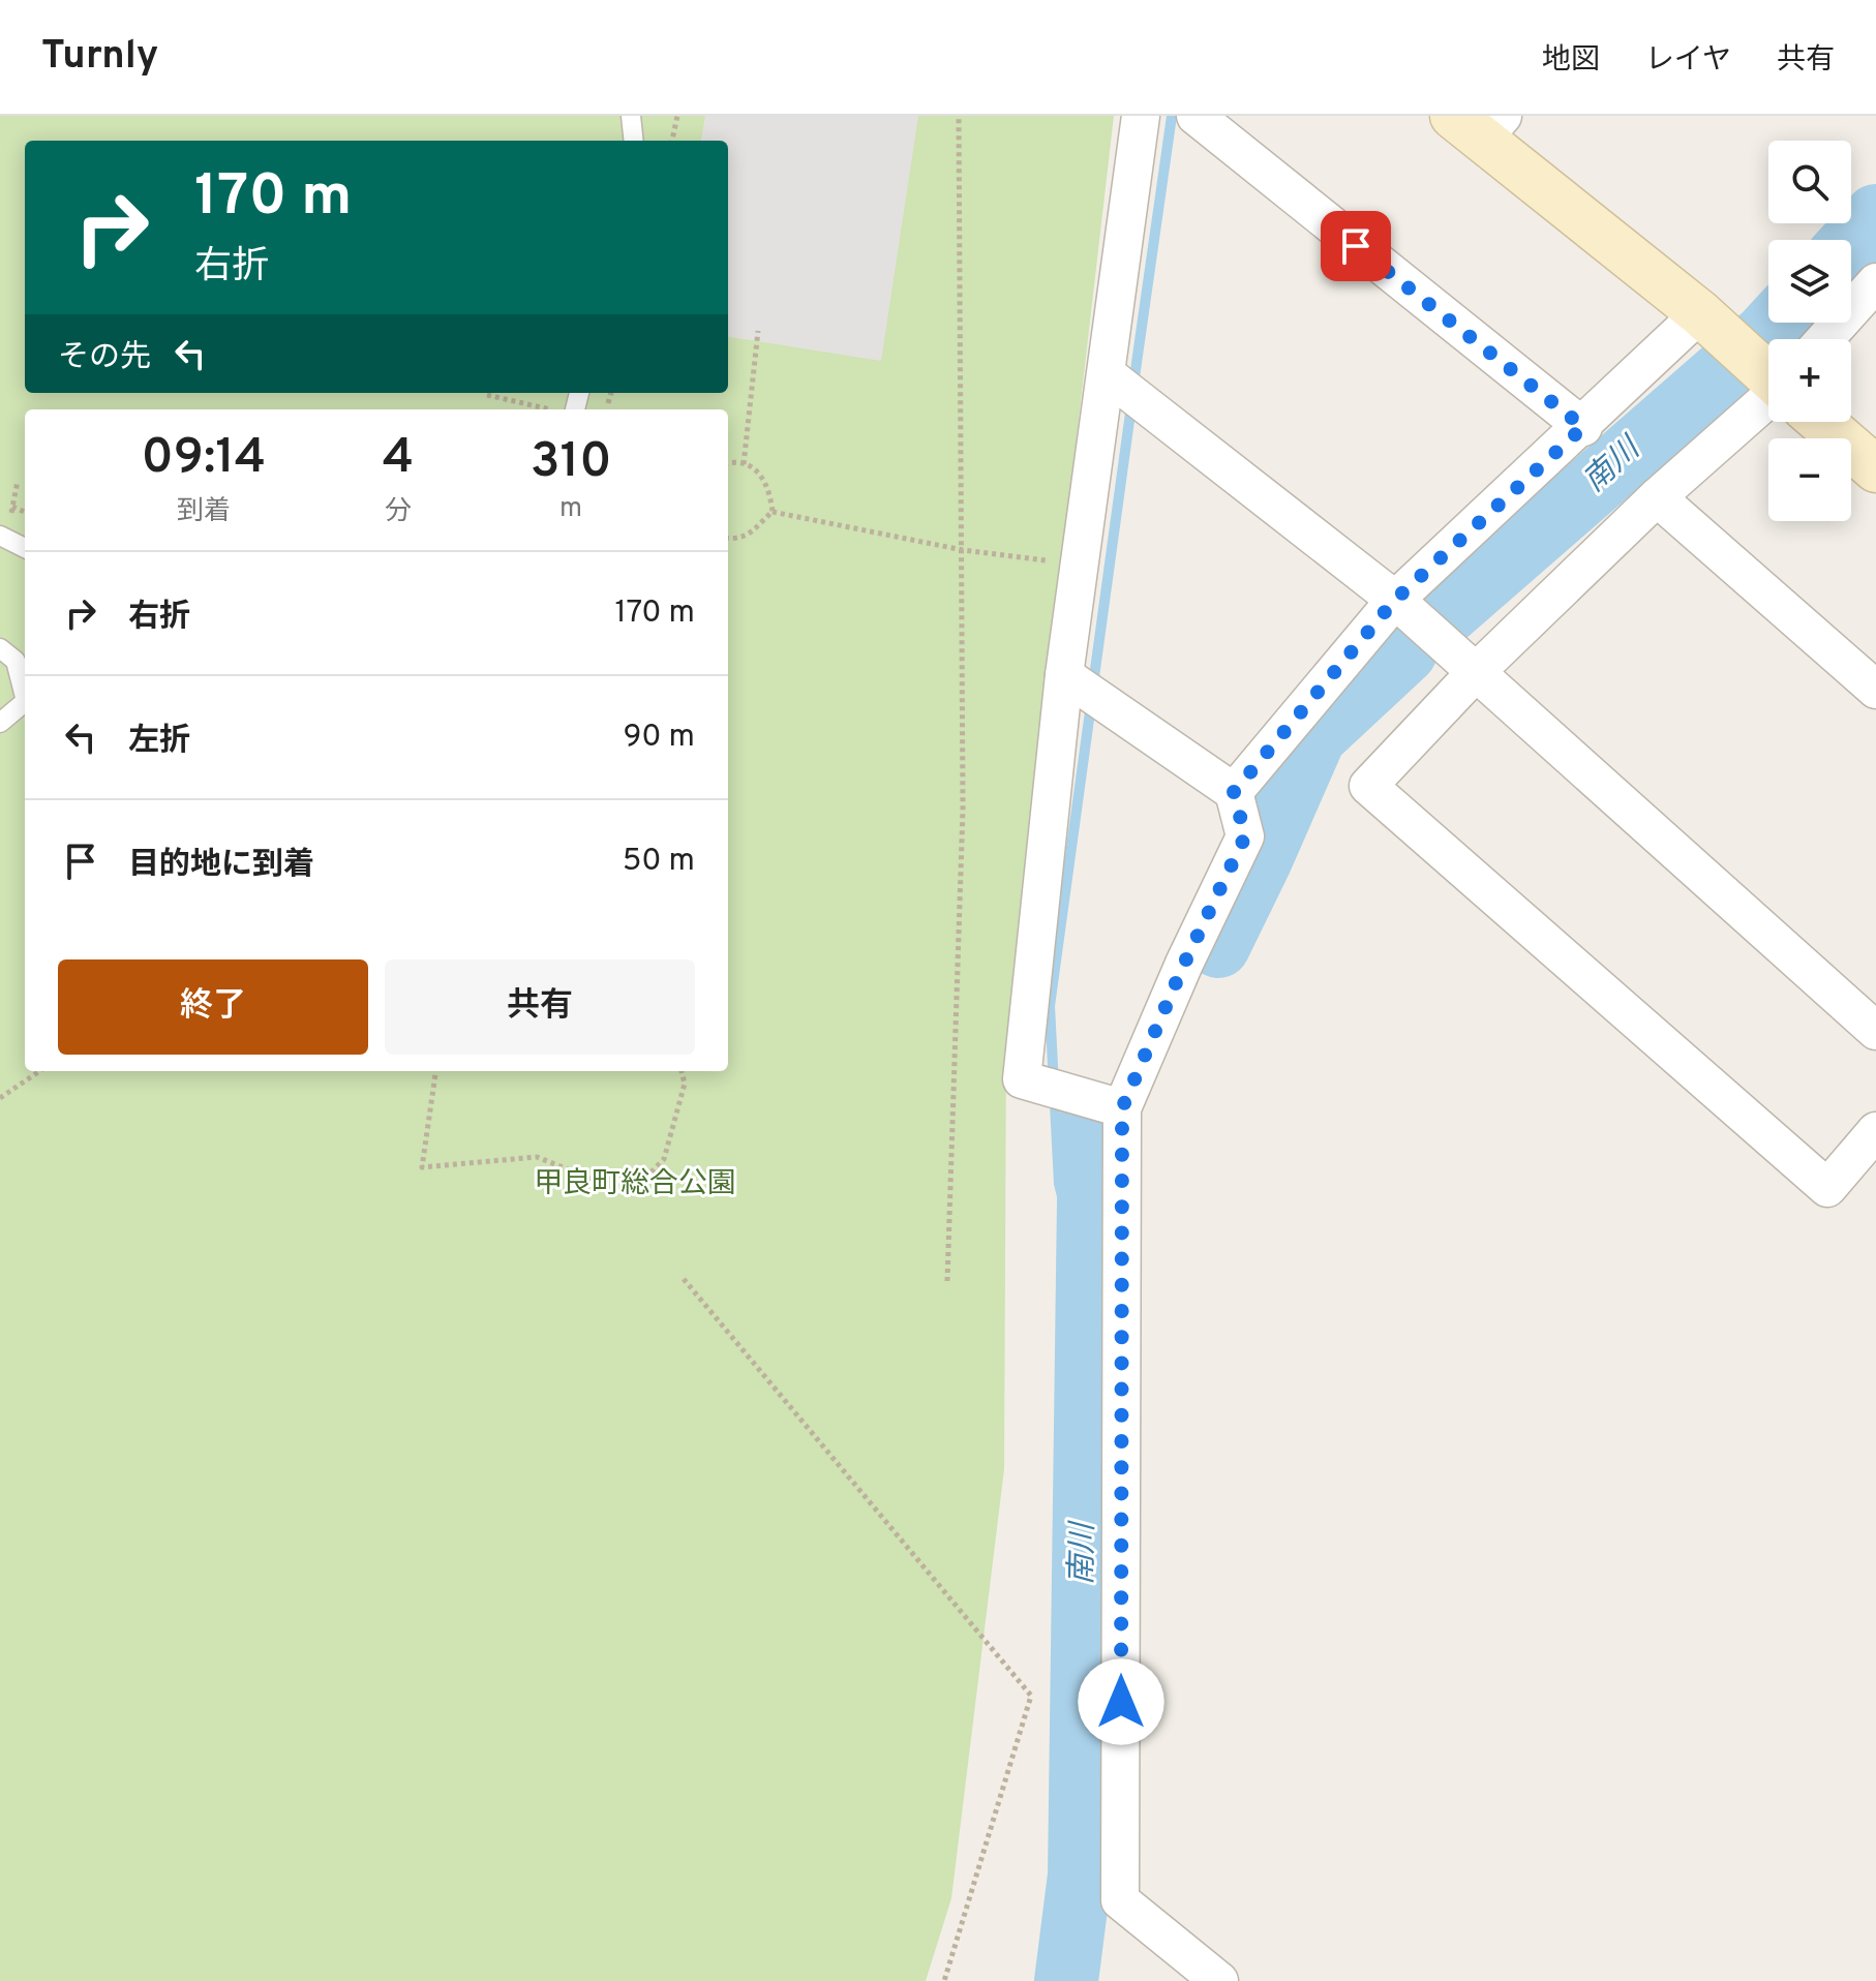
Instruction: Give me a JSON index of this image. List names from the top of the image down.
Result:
{
  "water": ["南川"],
  "parks": ["甲良町総合公園"],
  "page": {
    "header": "Turnly",
    "nav": ["地図", "レイヤ", "共有"],
    "map_buttons": ["+", "−"],
    "turn": ["170 m", "右折"],
    "then": "その先",
    "eta": [
      "09:14",
      "到着",
      "4",
      "分",
      "310",
      "m"
    ],
    "list": [
      {
        "name": "右折",
        "value": "170 m"
      },
      {
        "name": "左折",
        "value": "90 m"
      },
      {
        "name": "目的地に到着",
        "value": "50 m"
      }
    ],
    "buttons": ["終了", "共有"]
  }
}
